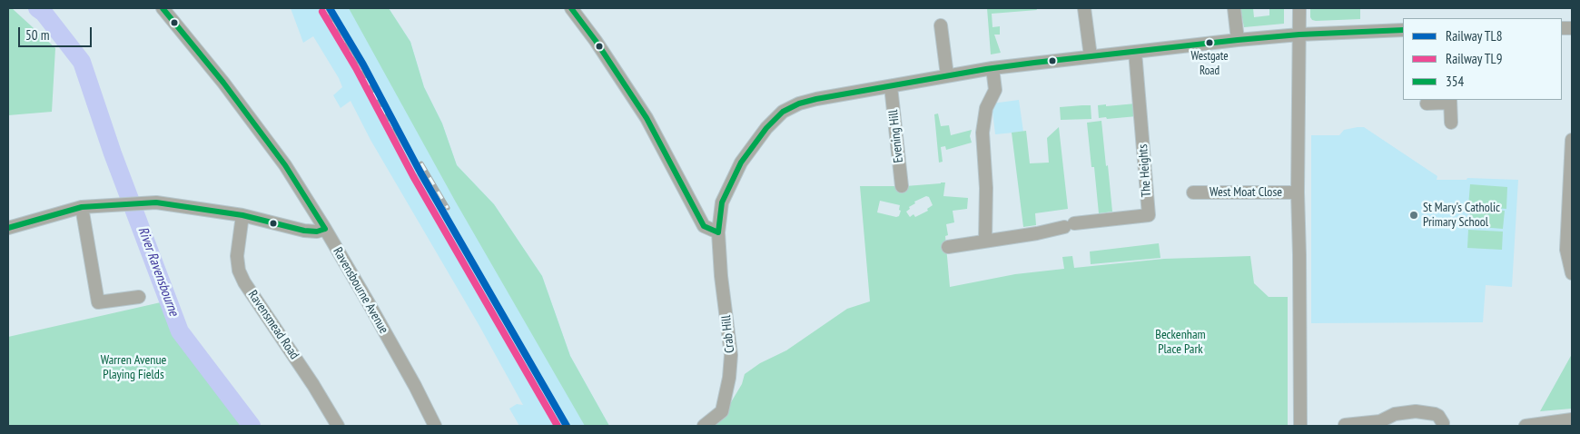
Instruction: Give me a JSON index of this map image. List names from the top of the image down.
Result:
{
  "streets": {
    "street": [
      "Evening Hill",
      "The Heights",
      "West Moat Close",
      "Ravensbourne Avenue",
      "Ravensmead Road",
      "Crab Hill"
    ]
  },
  "crossings": [
    ["Evening Hill", "Crab Hill"],
    ["The Heights", "Crab Hill"]
  ],
  "water": ["River Ravensbourne"],
  "parks": ["Beckenham Place Park", "Warren Avenue Playing Fields"],
  "places": ["Westgate Road", "St Mary's Catholic Primary School"],
  "lines": ["rail line TL8", "transit line 354", "rail line TL9"],
  "legend": ["Railway TL8", "Railway TL9", "354"],
  "scale_bar": "50 m"
}
